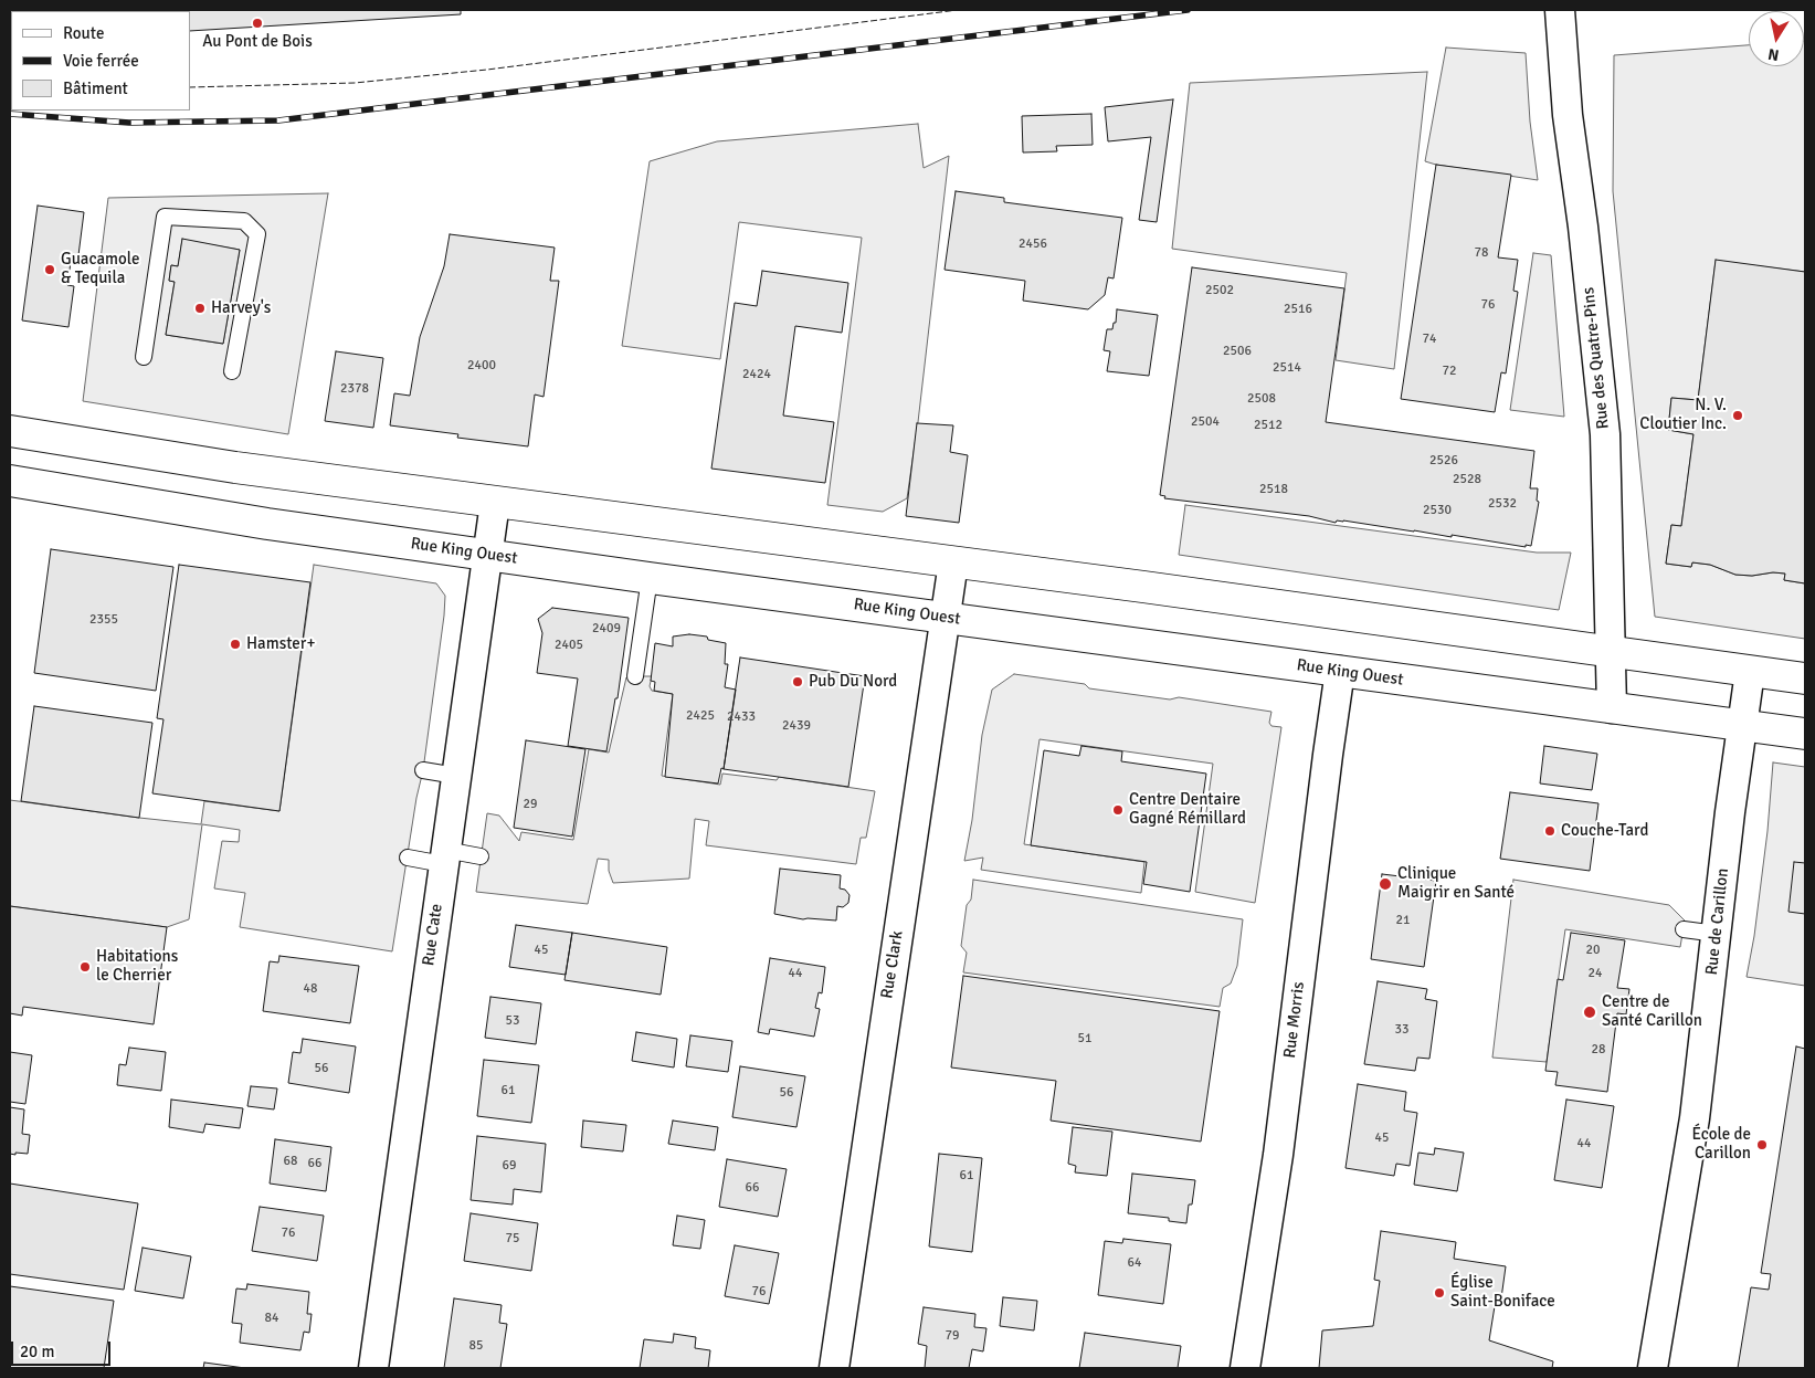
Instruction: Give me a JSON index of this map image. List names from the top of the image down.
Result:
{
  "streets": {
    "main road": ["Rue King Ouest"],
    "street": [
      "Rue des Quatre-Pins",
      "Rue de Carillon",
      "Rue Cate",
      "Rue Clark",
      "Rue Morris"
    ]
  },
  "crossings": [
    ["Rue des Quatre-Pins", "Rue King Ouest"],
    ["Rue King Ouest", "Rue de Carillon"],
    ["Rue King Ouest", "Rue Cate"],
    ["Rue King Ouest", "Rue Clark"],
    ["Rue King Ouest", "Rue Morris"]
  ],
  "places": [
    "Au Pont de Bois",
    "Guacamole & Tequila",
    "Harvey's",
    "N. V. Cloutier Inc.",
    "Hamster+",
    "Pub Du Nord",
    "Centre Dentaire Gagné Rémillard",
    "Couche-Tard",
    "Clinique Maigrir en Santé",
    "Habitations le Cherrier",
    "Centre de Santé Carillon",
    "École de Carillon",
    "Église Saint-Boniface"
  ],
  "house_numbers": [
    "2456",
    "78",
    "2502",
    "76",
    "2516",
    "74",
    "2506",
    "2400",
    "2514",
    "72",
    "2424",
    "2378",
    "2508",
    "2504",
    "2512",
    "2526",
    "2528",
    "2518",
    "2532",
    "2530",
    "2355",
    "2409",
    "2405",
    "2425",
    "2433",
    "2439",
    "29",
    "21",
    "45",
    "20",
    "44",
    "24",
    "48",
    "53",
    "33",
    "51",
    "28",
    "56",
    "61",
    "56",
    "45",
    "44",
    "68",
    "66",
    "69",
    "61",
    "66",
    "76",
    "75",
    "64",
    "76",
    "84",
    "79",
    "85"
  ],
  "legend": ["Route", "Voie ferrée", "Bâtiment"],
  "scale_bar": "20 m",
  "north": "bottom"
}
